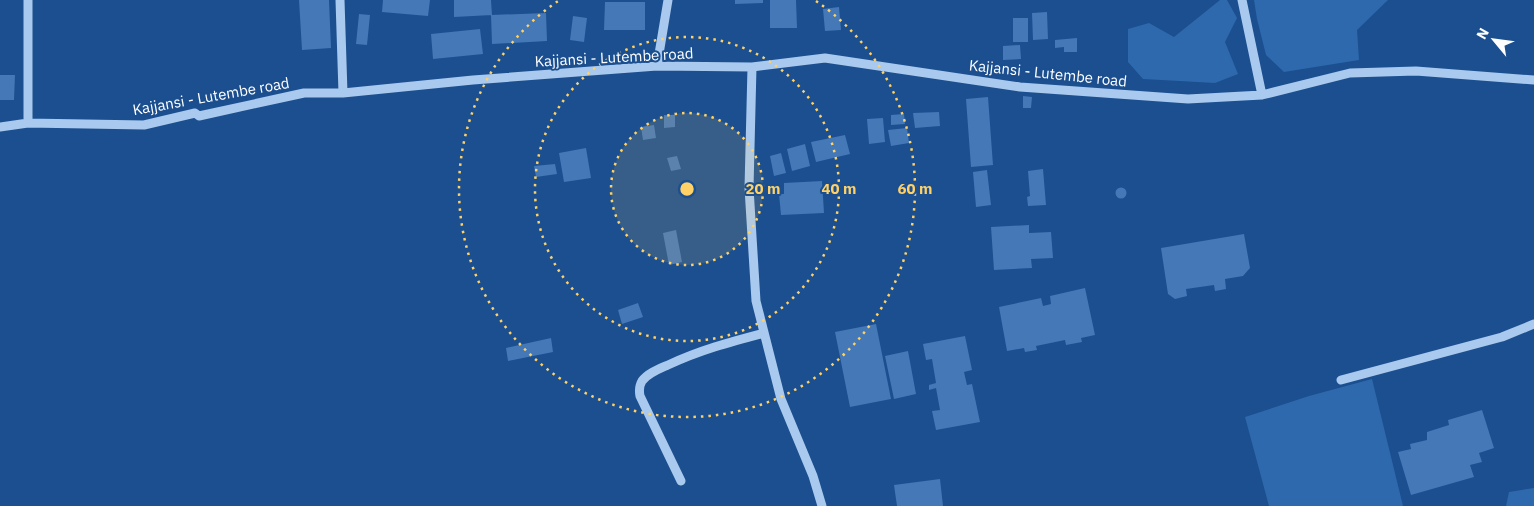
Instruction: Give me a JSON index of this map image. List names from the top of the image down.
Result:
{
  "streets": {
    "street": ["Kajjansi - Lutembe road"]
  },
  "north": "top left",
  "rings": ["20 m", "40 m", "60 m"]
}
